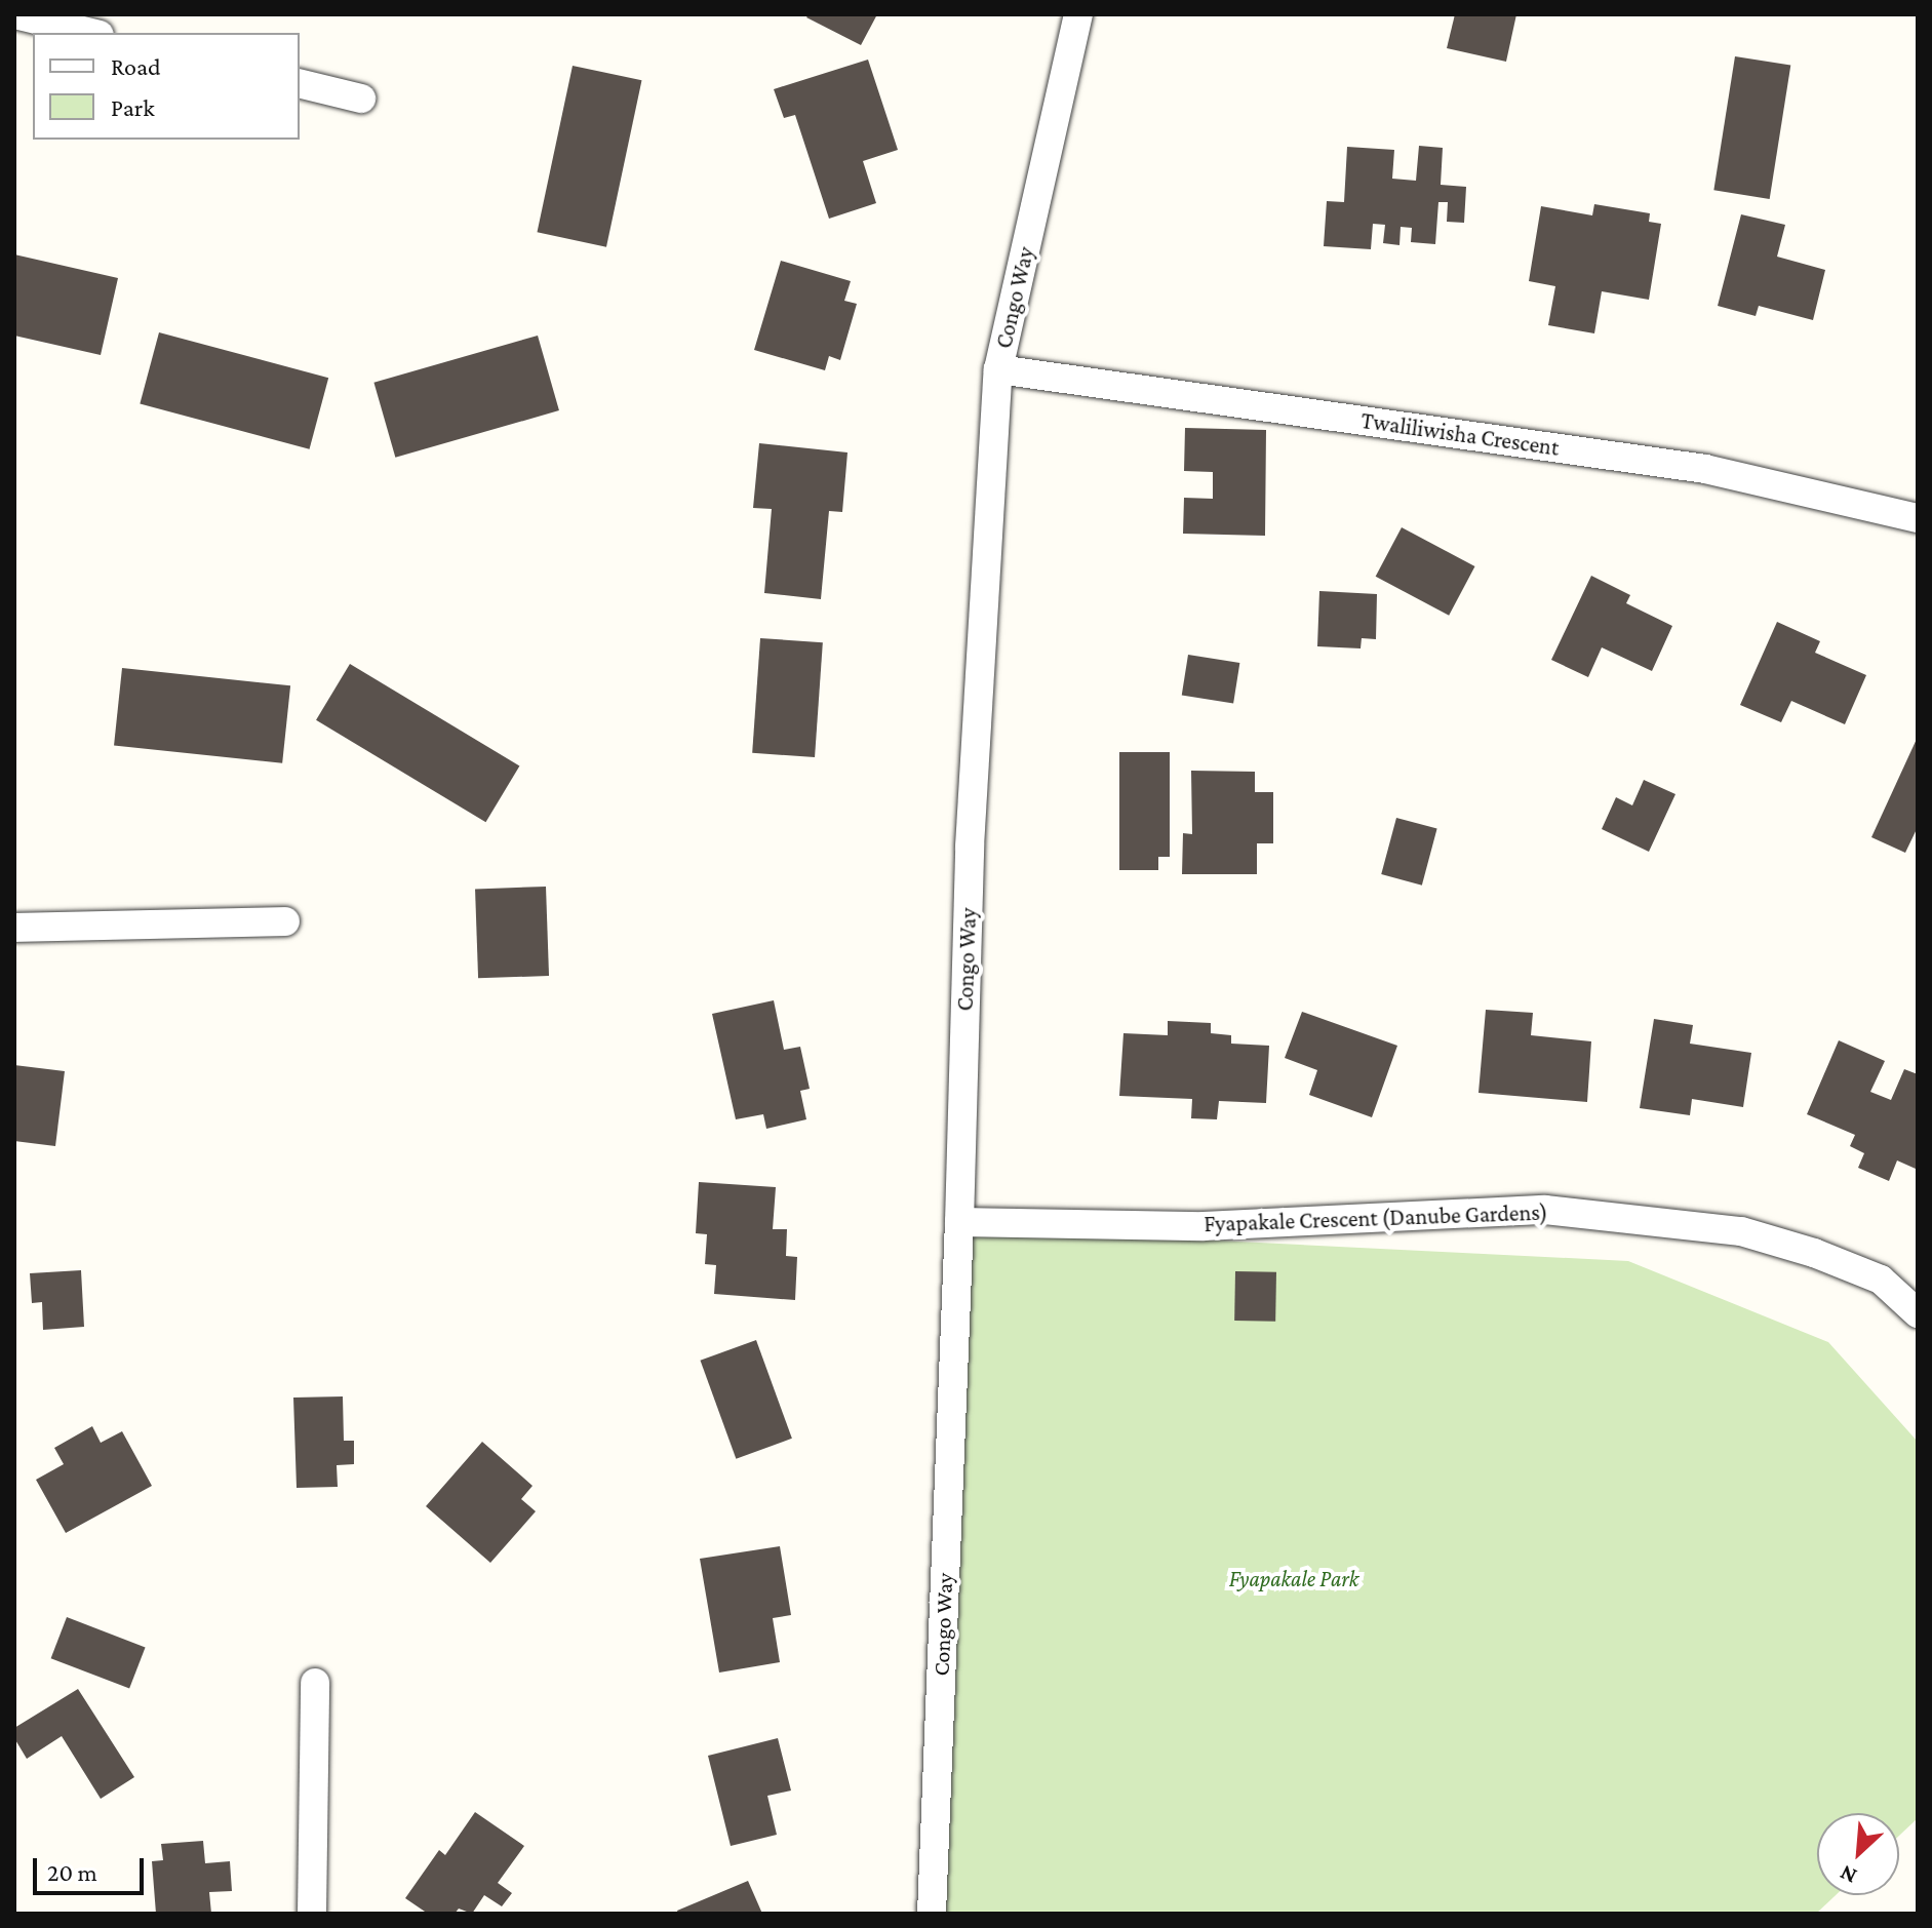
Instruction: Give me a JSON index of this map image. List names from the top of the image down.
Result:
{
  "streets": {
    "street": ["Congo Way", "Twaliliwisha Crescent", "Fyapakale Crescent (Danube Gardens)"]
  },
  "crossings": [
    ["Congo Way", "Twaliliwisha Crescent"],
    ["Congo Way", "Fyapakale Crescent (Danube Gardens)"]
  ],
  "parks": ["Fyapakale Park"],
  "legend": ["Road", "Park"],
  "scale_bar": "20 m",
  "north": "bottom left"
}
